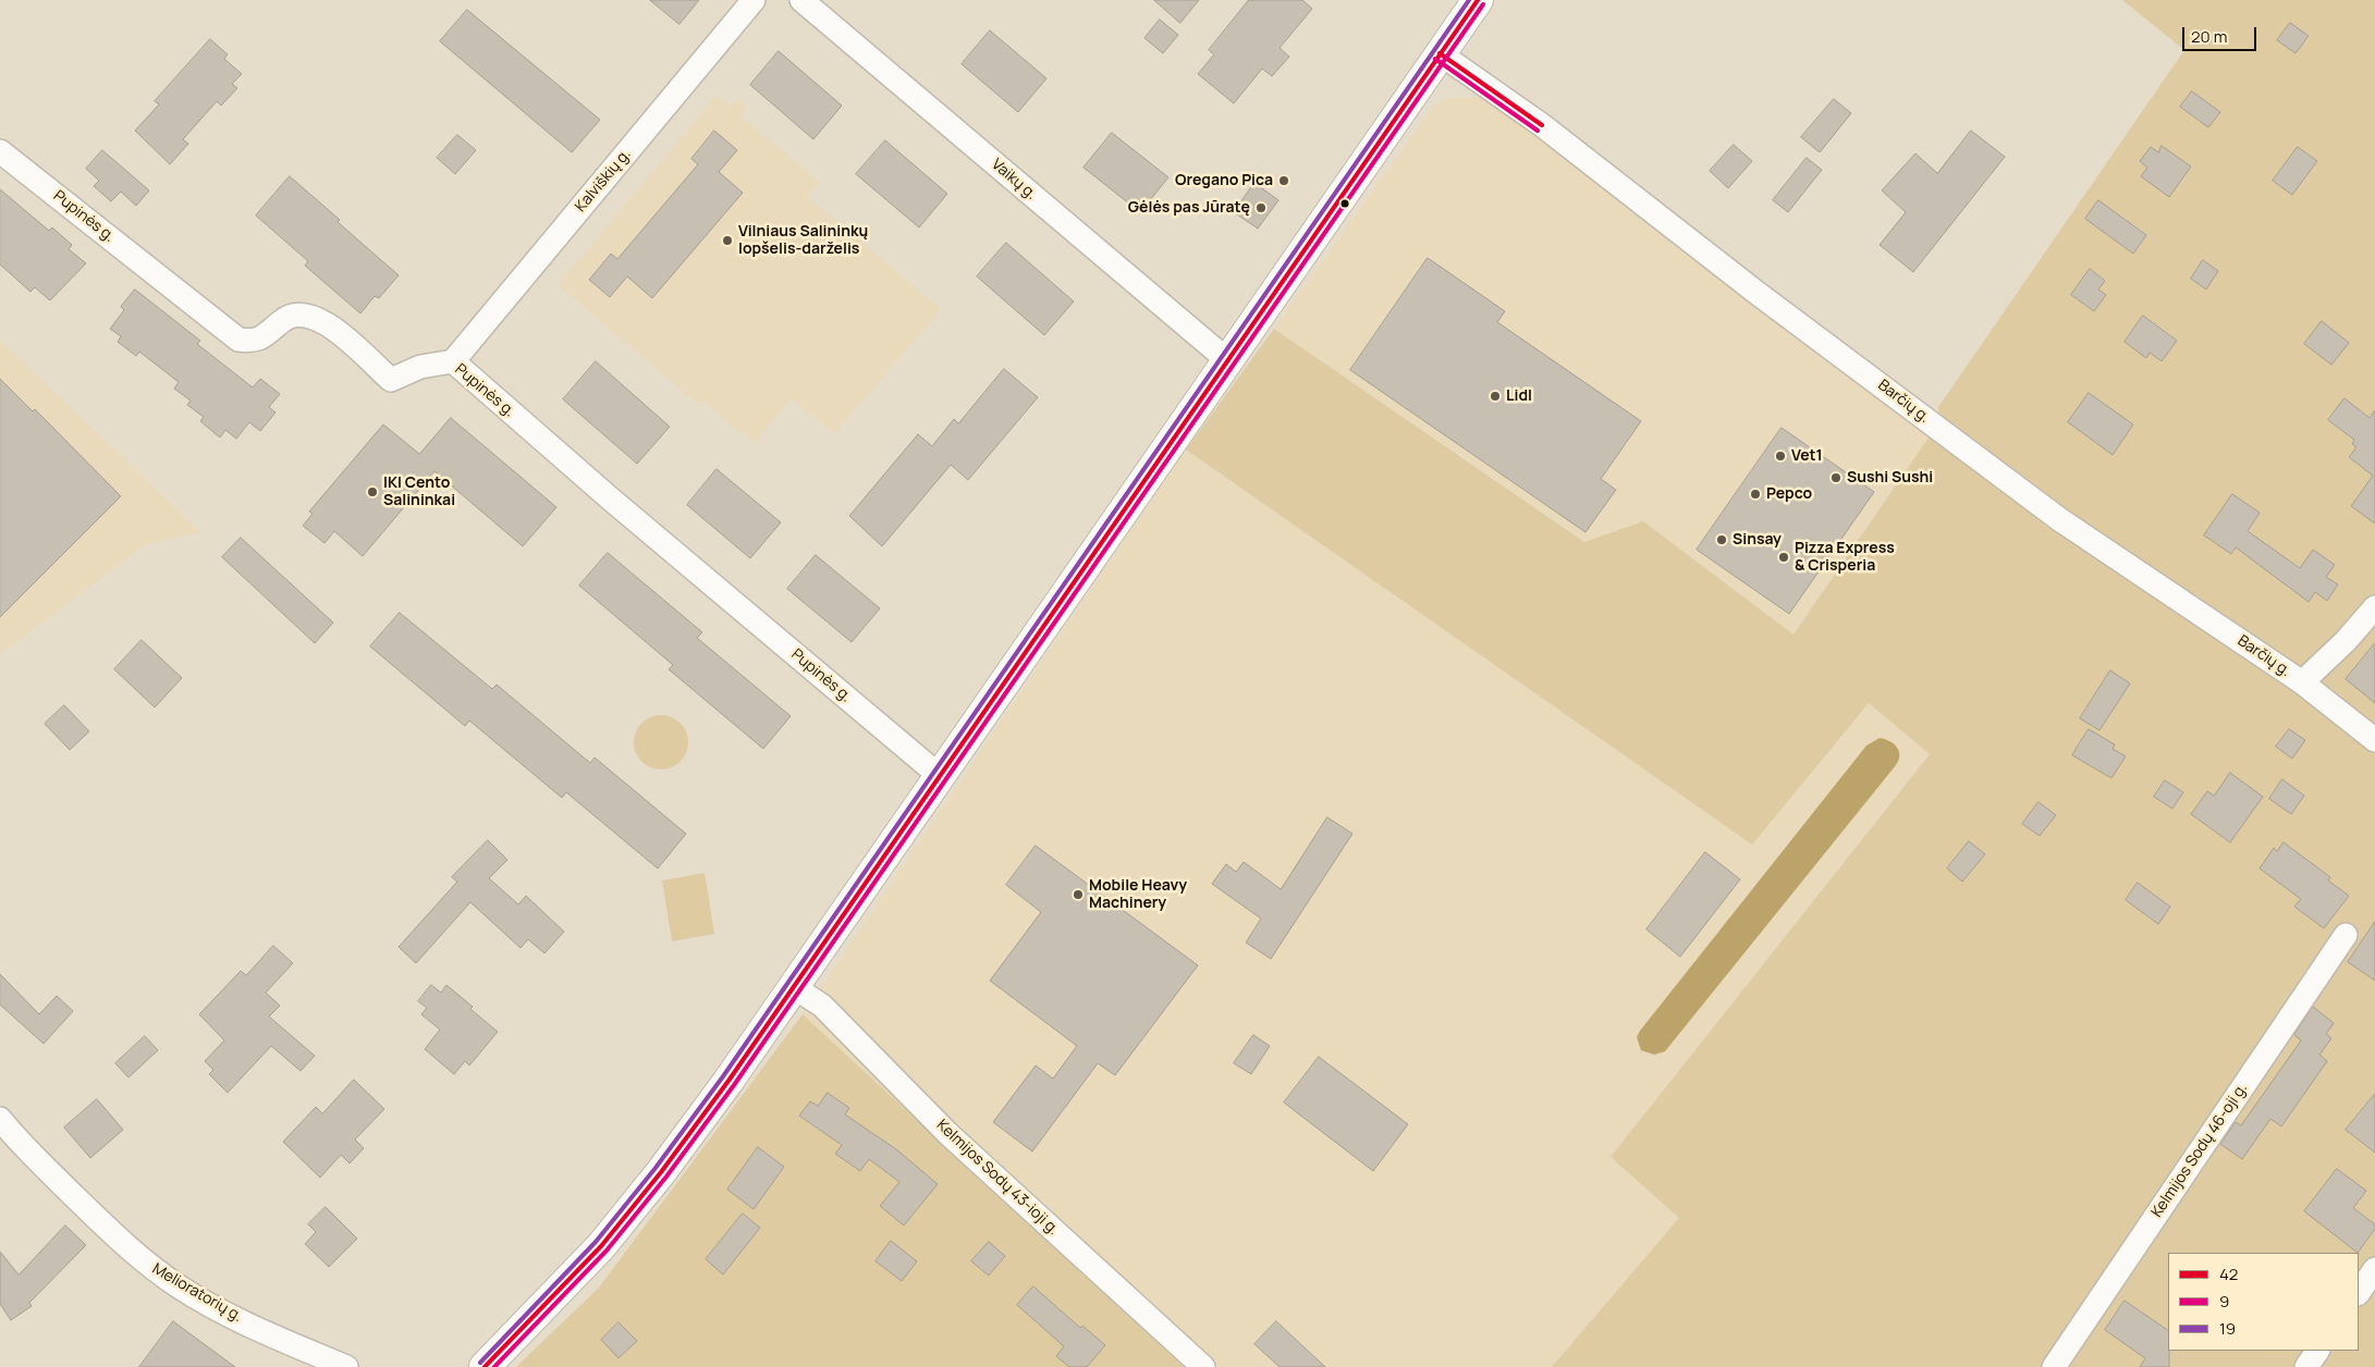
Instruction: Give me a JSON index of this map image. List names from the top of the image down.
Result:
{
  "streets": {
    "street": [
      "Vaikų g.",
      "Kalviškių g.",
      "Pupinės g.",
      "Barčių g.",
      "Kelmijos Sodų 46-oji g.",
      "Kelmijos Sodų 43-ioji g.",
      "Melioratorių g."
    ]
  },
  "crossings": [
    ["Kalviškių g.", "Pupinės g."]
  ],
  "places": [
    "Oregano Pica",
    "Gėlės pas Jūratę",
    "Vilniaus Salininkų lopšelis-darželis",
    "Lidl",
    "Vet1",
    "Sushi Sushi",
    "IKI Cento Salininkai",
    "Pepco",
    "Sinsay",
    "Pizza Express & Crisperia",
    "Mobile Heavy Machinery"
  ],
  "lines": ["transit line 42", "transit line 19", "transit line 9"],
  "legend": ["42", "9", "19"],
  "scale_bar": "20 m"
}
